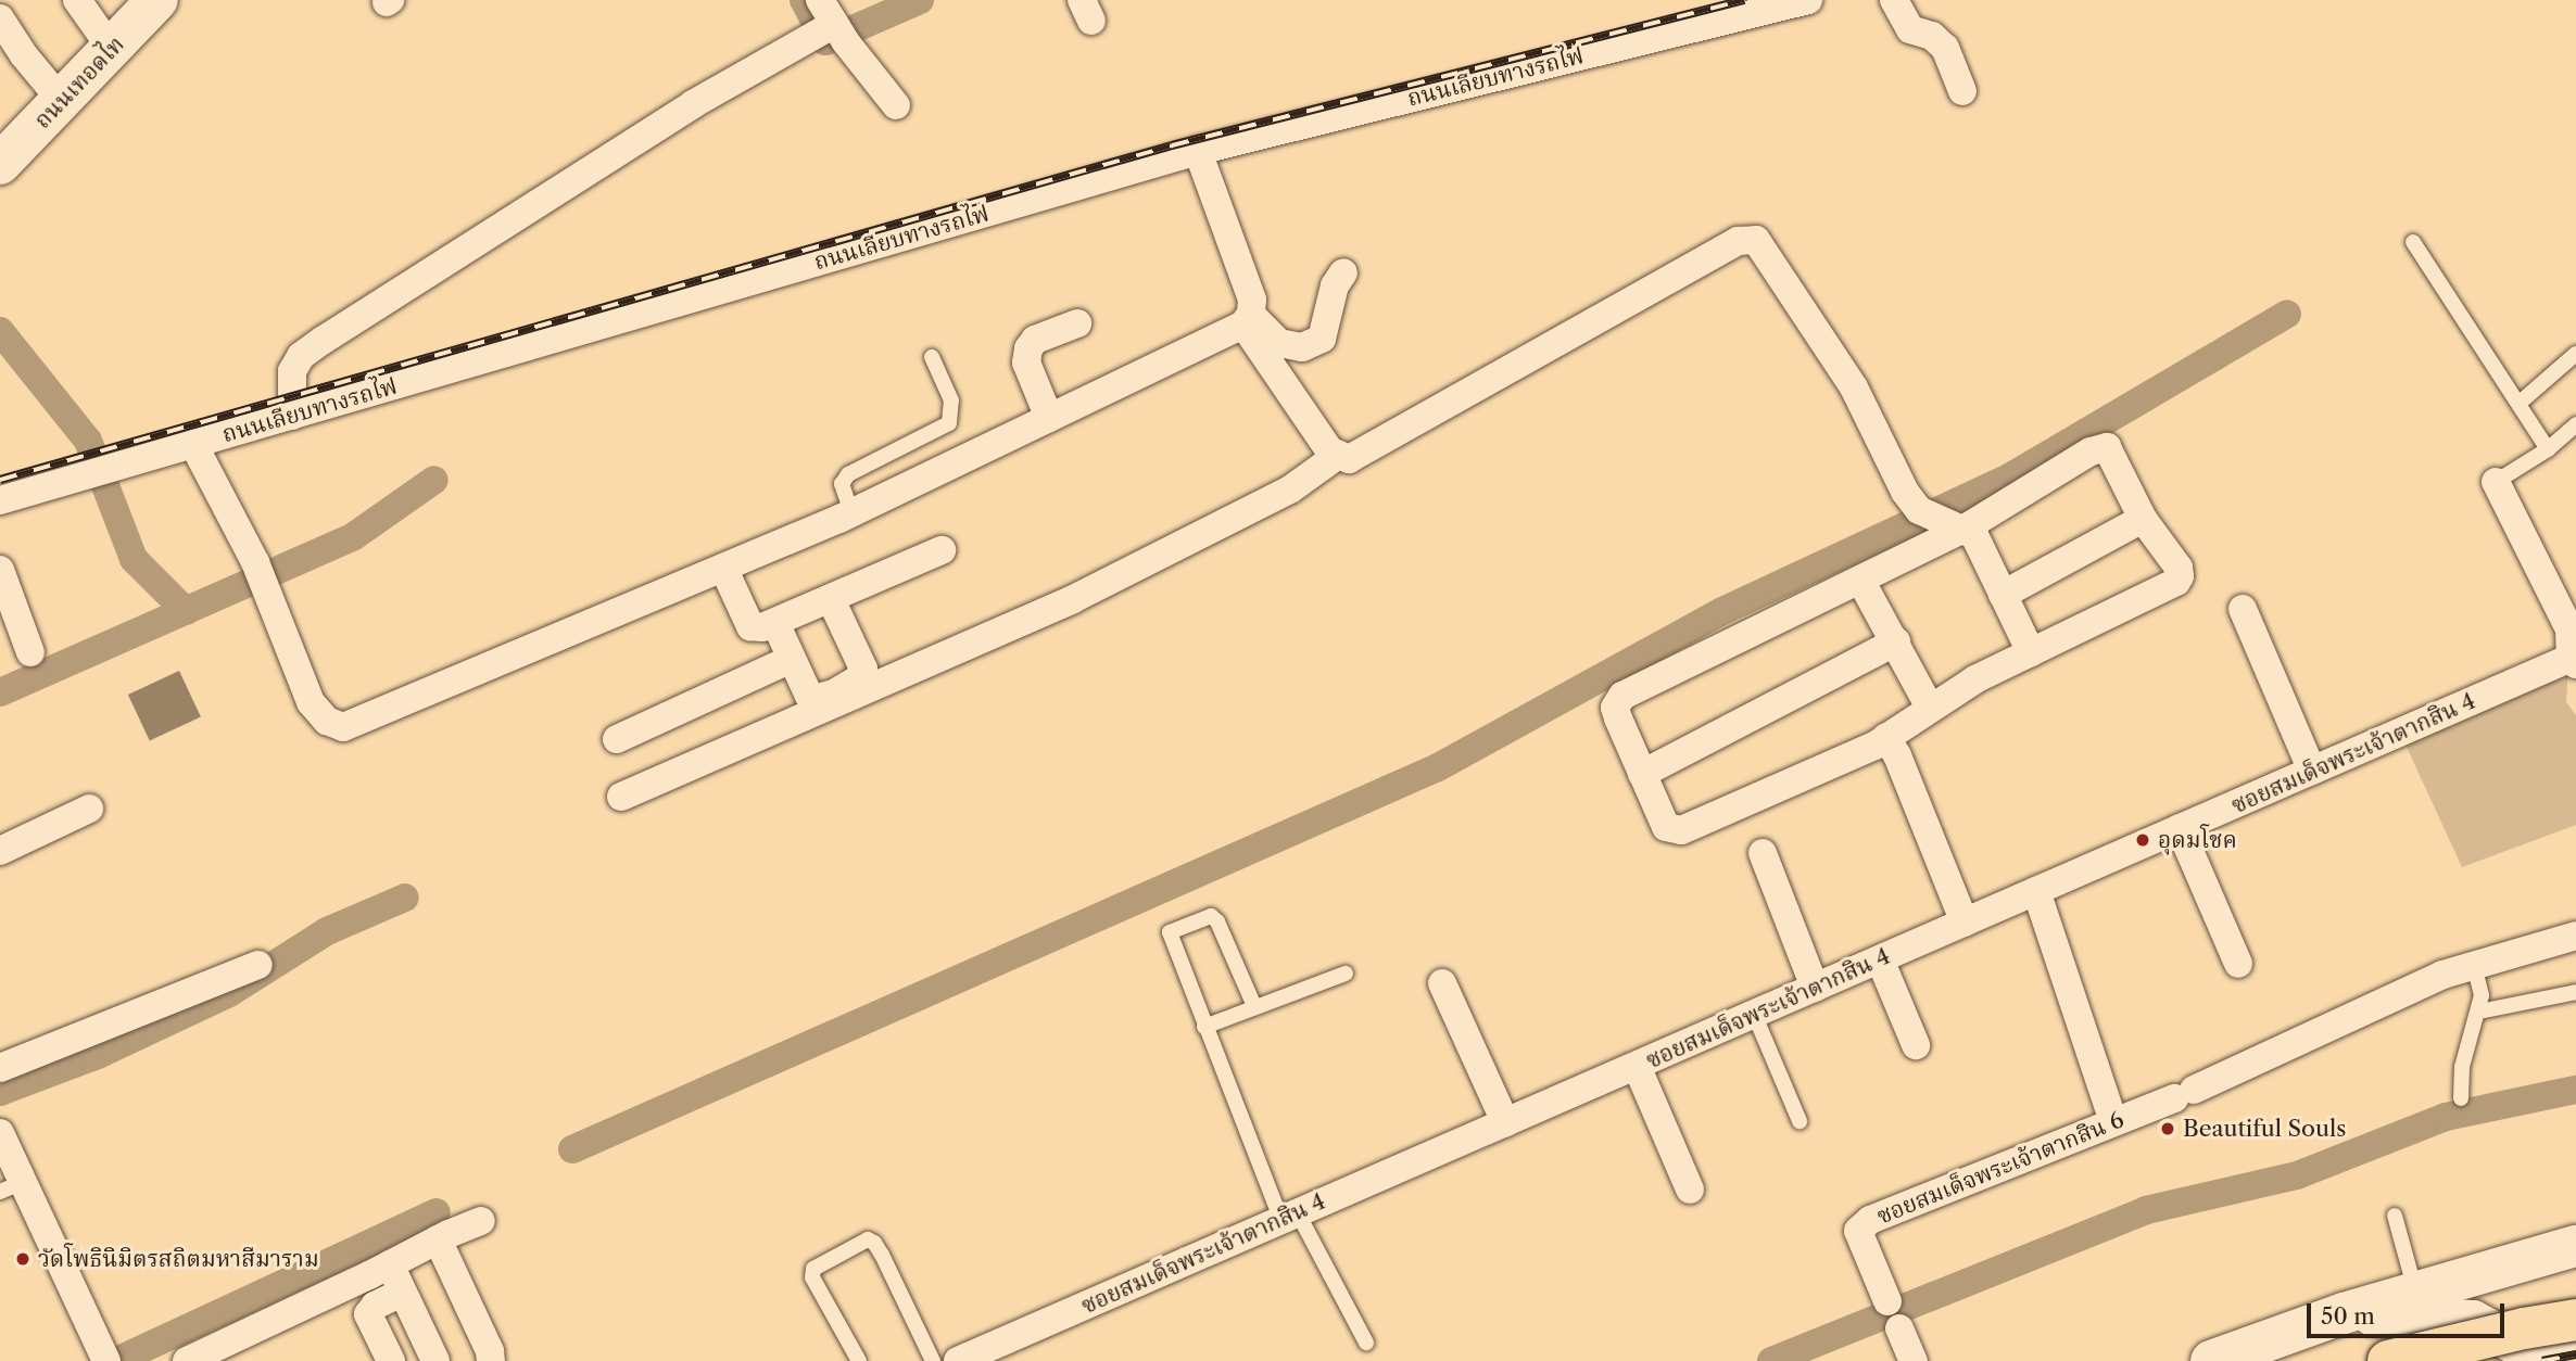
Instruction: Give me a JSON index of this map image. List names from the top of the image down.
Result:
{
  "streets": {
    "main road": ["ถนนเทอดไท"],
    "street": ["ถนนเลียบทางรถไฟ", "ซอยสมเด็จพระเจ้าตากสิน 4", "ซอยสมเด็จพระเจ้าตากสิน 6"]
  },
  "places": ["อุดมโชค", "Beautiful Souls", "วัดโพธินิมิตรสถิตมหาสีมาราม"],
  "scale_bar": "50 m"
}
